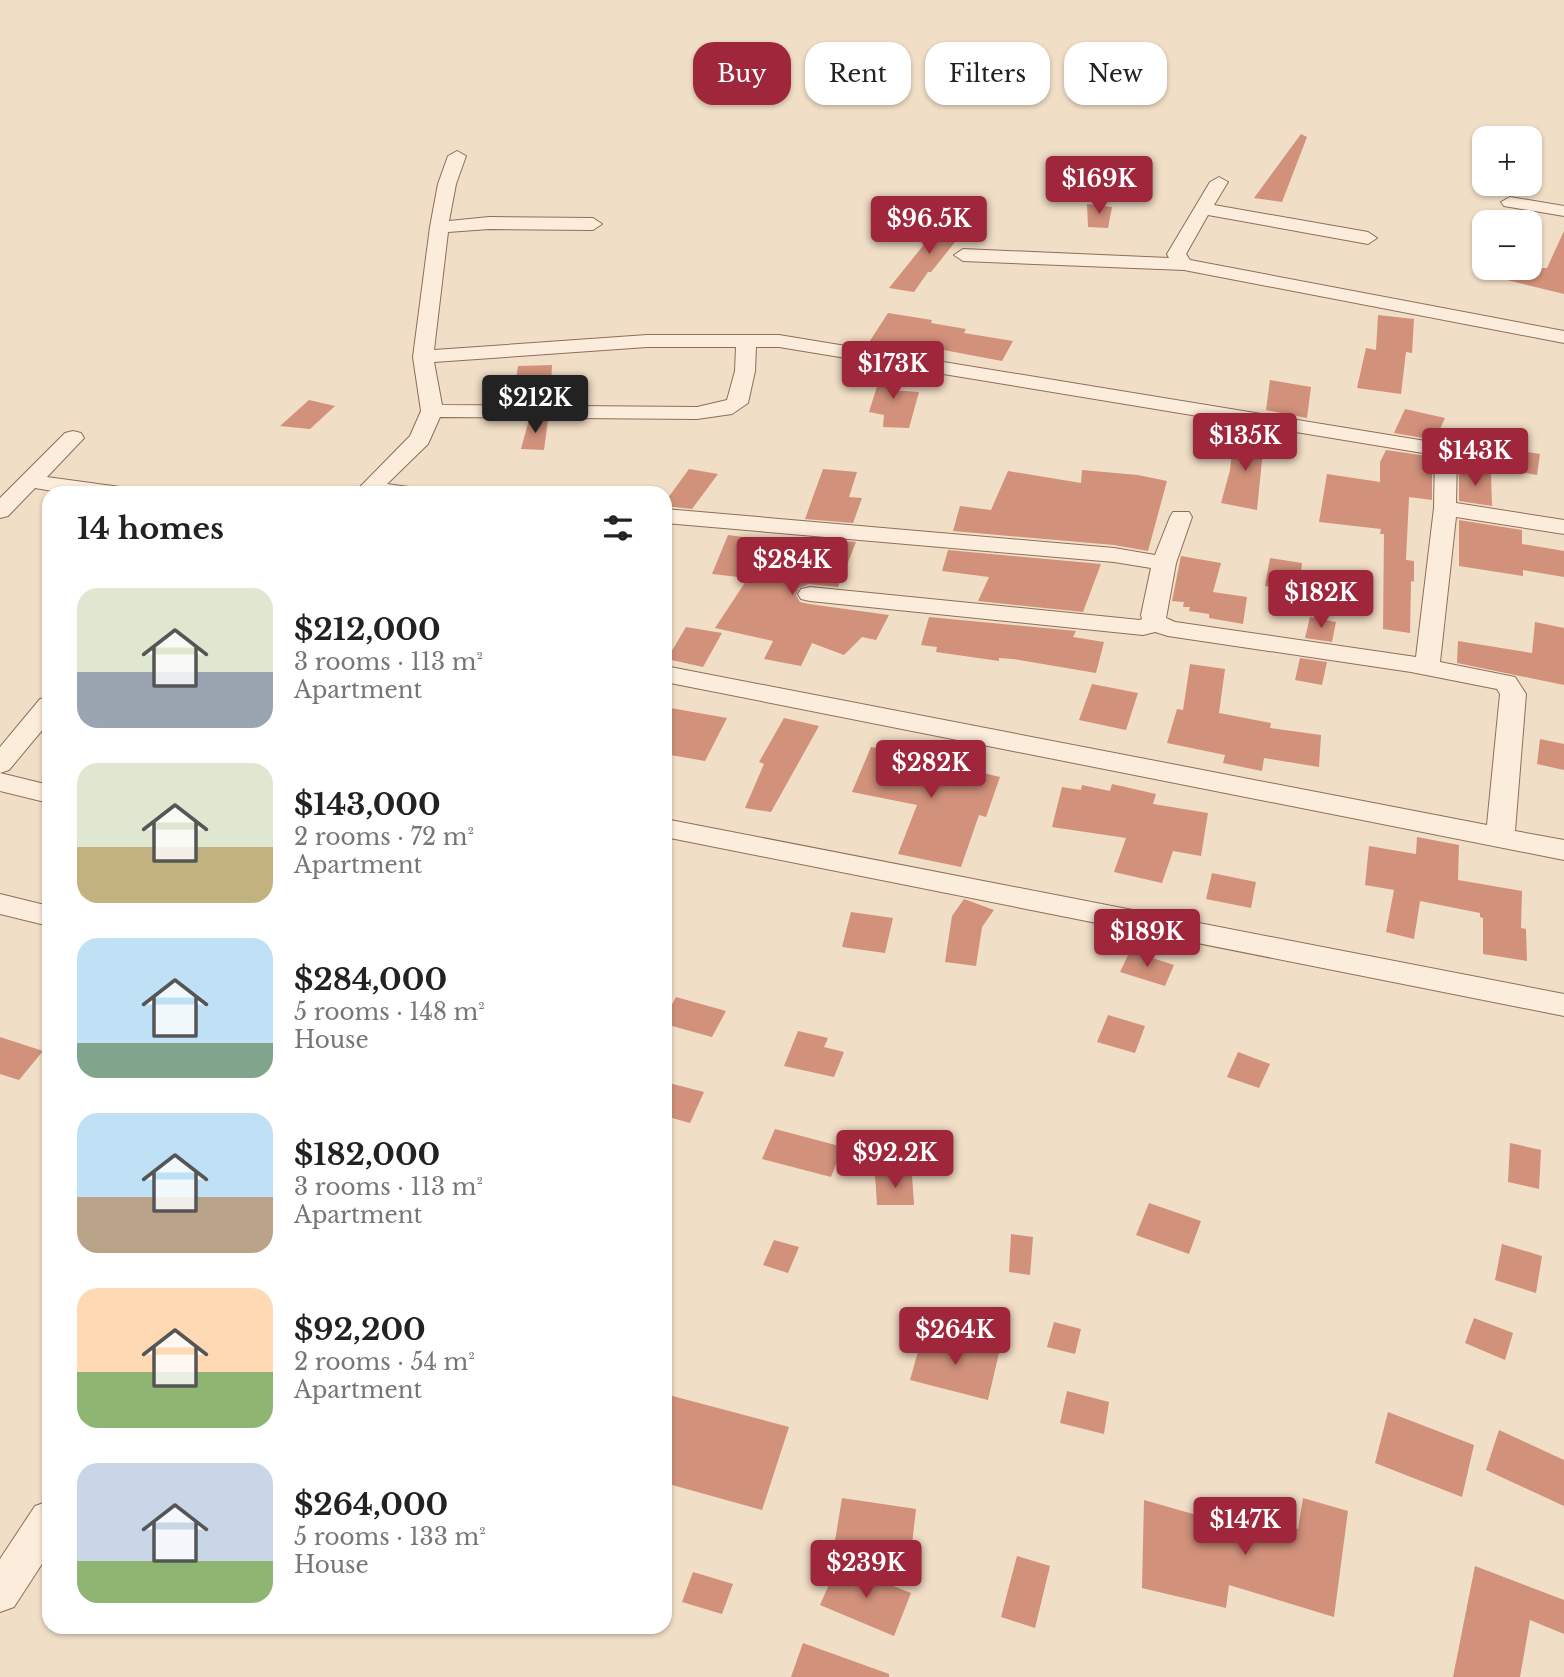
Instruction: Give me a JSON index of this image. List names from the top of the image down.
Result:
{
  "page": {
    "chip": [
      "Buy",
      "Rent",
      "Filters",
      "New"
    ],
    "map_buttons": ["+", "−"],
    "price": [
      "$169K",
      "$96.5K",
      "$173K",
      "$212K",
      "$135K",
      "$143K",
      "$284K",
      "$182K",
      "$282K",
      "$189K",
      "$92.2K",
      "$264K",
      "$147K",
      "$239K"
    ],
    "heading": "14 homes",
    "list": [
      {
        "name": "$212,000",
        "note": "3 rooms · 113 m² · Apartment"
      },
      {
        "name": "$143,000",
        "note": "2 rooms · 72 m² · Apartment"
      },
      {
        "name": "$284,000",
        "note": "5 rooms · 148 m² · House"
      },
      {
        "name": "$182,000",
        "note": "3 rooms · 113 m² · Apartment"
      },
      {
        "name": "$92,200",
        "note": "2 rooms · 54 m² · Apartment"
      },
      {
        "name": "$264,000",
        "note": "5 rooms · 133 m² · House"
      }
    ]
  }
}
